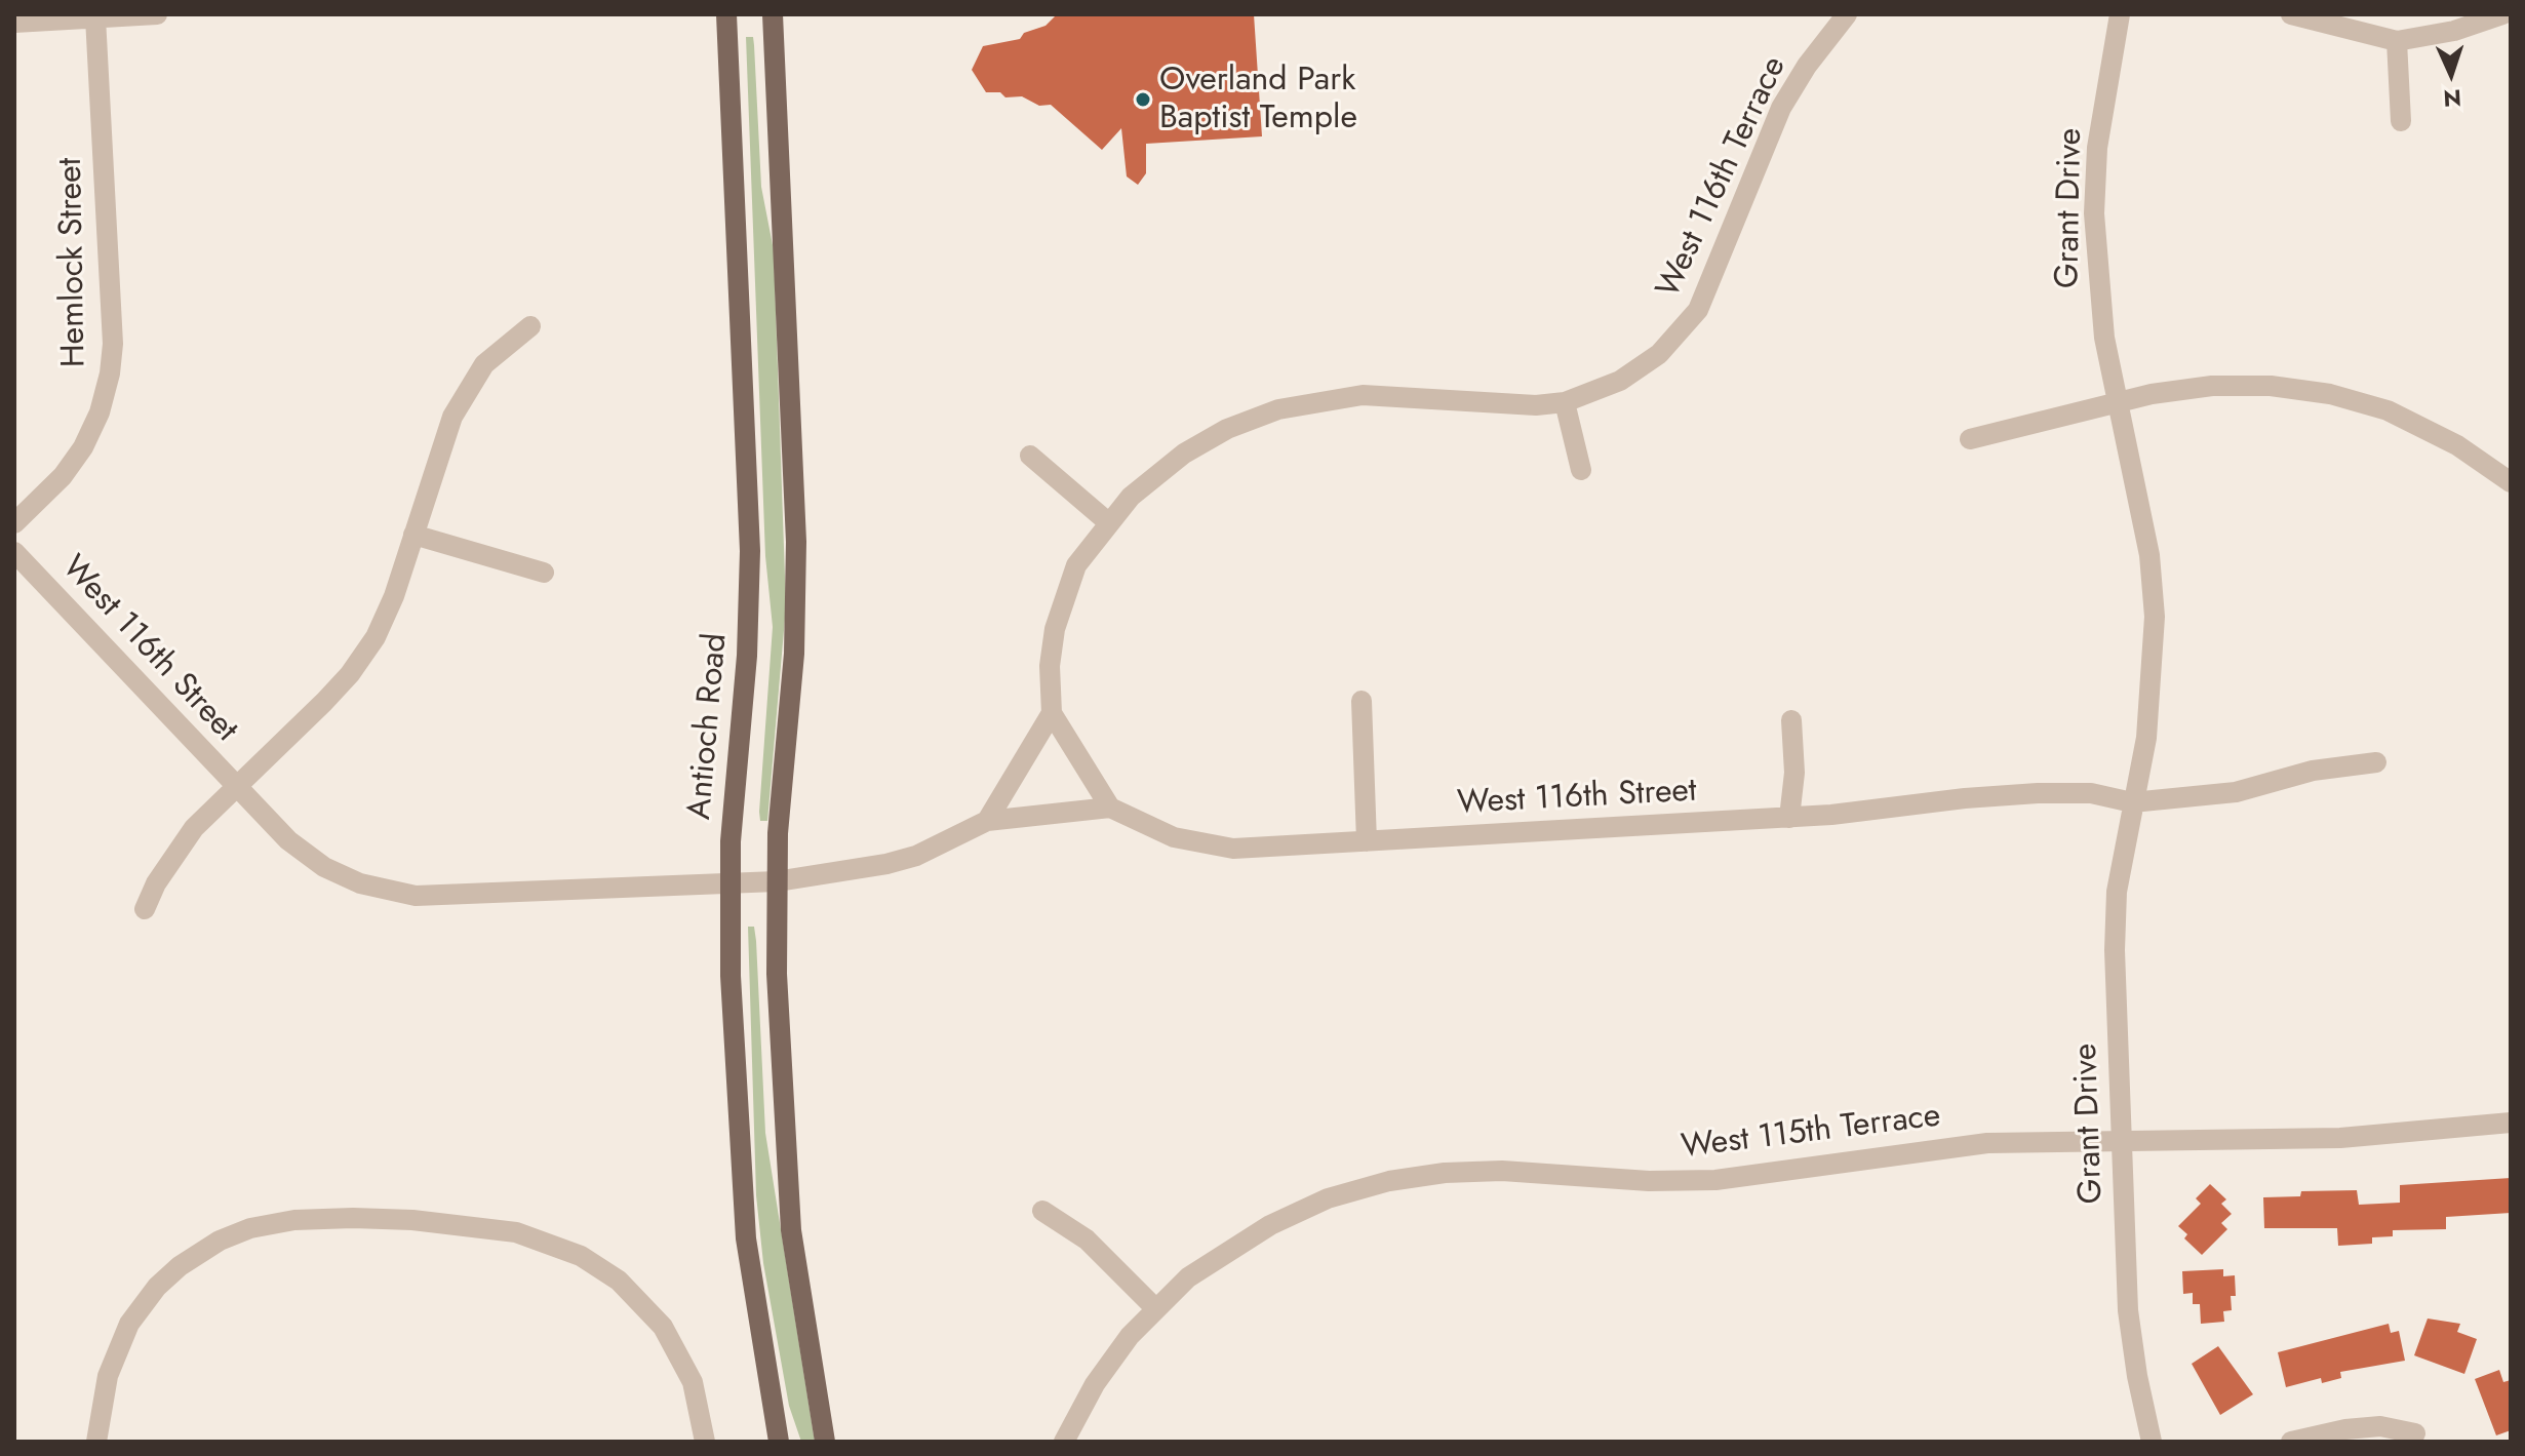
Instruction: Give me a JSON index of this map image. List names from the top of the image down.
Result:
{
  "streets": {
    "main road": ["Antioch Road"],
    "street": [
      "West 116th Terrace",
      "Grant Drive",
      "Hemlock Street",
      "West 116th Street",
      "West 115th Terrace"
    ]
  },
  "crossings": [
    ["West 116th Terrace", "West 116th Street"],
    ["Grant Drive", "West 116th Street"],
    ["Grant Drive", "West 115th Terrace"],
    ["West 116th Street", "Antioch Road"]
  ],
  "places": ["Overland Park Baptist Temple"],
  "north": "bottom"
}
